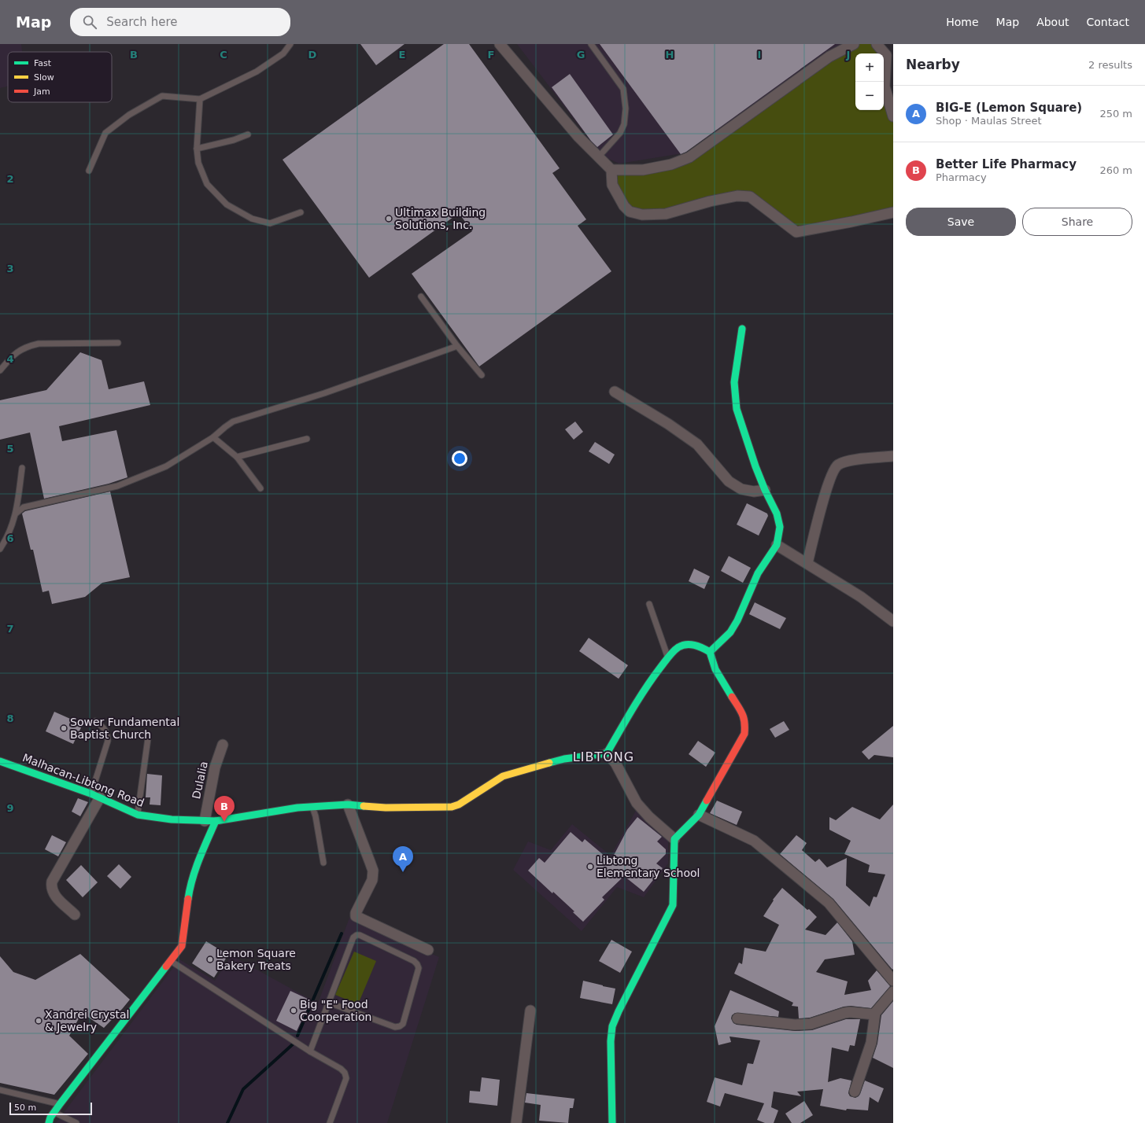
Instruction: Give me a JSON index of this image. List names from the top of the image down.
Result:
{
  "streets": {
    "street": ["Malhacan-Libtong Road", "Dulalia"]
  },
  "crossings": [
    ["Malhacan-Libtong Road", "Dulalia"]
  ],
  "districts": ["LIBTONG"],
  "places": [
    "Ultimax Building Solutions, Inc.",
    "Sower Fundamental Baptist Church",
    "Libtong Elementary School",
    "Lemon Square Bakery Treats",
    "Big \"E\" Food Coorperation",
    "Xandrei Crystal & Jewelry"
  ],
  "legend": ["Fast", "Slow", "Jam"],
  "scale_bar": "50 m",
  "page": {
    "header": "Map",
    "search": "Search here",
    "nav": [
      "Home",
      "Map",
      "About",
      "Contact"
    ],
    "heading": ["Nearby", "2 results"],
    "map_buttons": ["+", "−"],
    "list": [
      {
        "mark": "A",
        "name": "BIG-E (Lemon Square)",
        "note": "Shop · Maulas Street",
        "value": "250 m"
      },
      {
        "mark": "B",
        "name": "Better Life Pharmacy",
        "note": "Pharmacy",
        "value": "260 m"
      }
    ],
    "buttons": ["Save", "Share"],
    "pins": ["B", "A"],
    "scale": "50 m"
  },
  "grid": {
    "columns": [
      "B",
      "C",
      "D",
      "E",
      "F",
      "G",
      "H",
      "I",
      "J"
    ],
    "rows": [
      "2",
      "3",
      "4",
      "5",
      "6",
      "7",
      "8",
      "9"
    ]
  }
}
